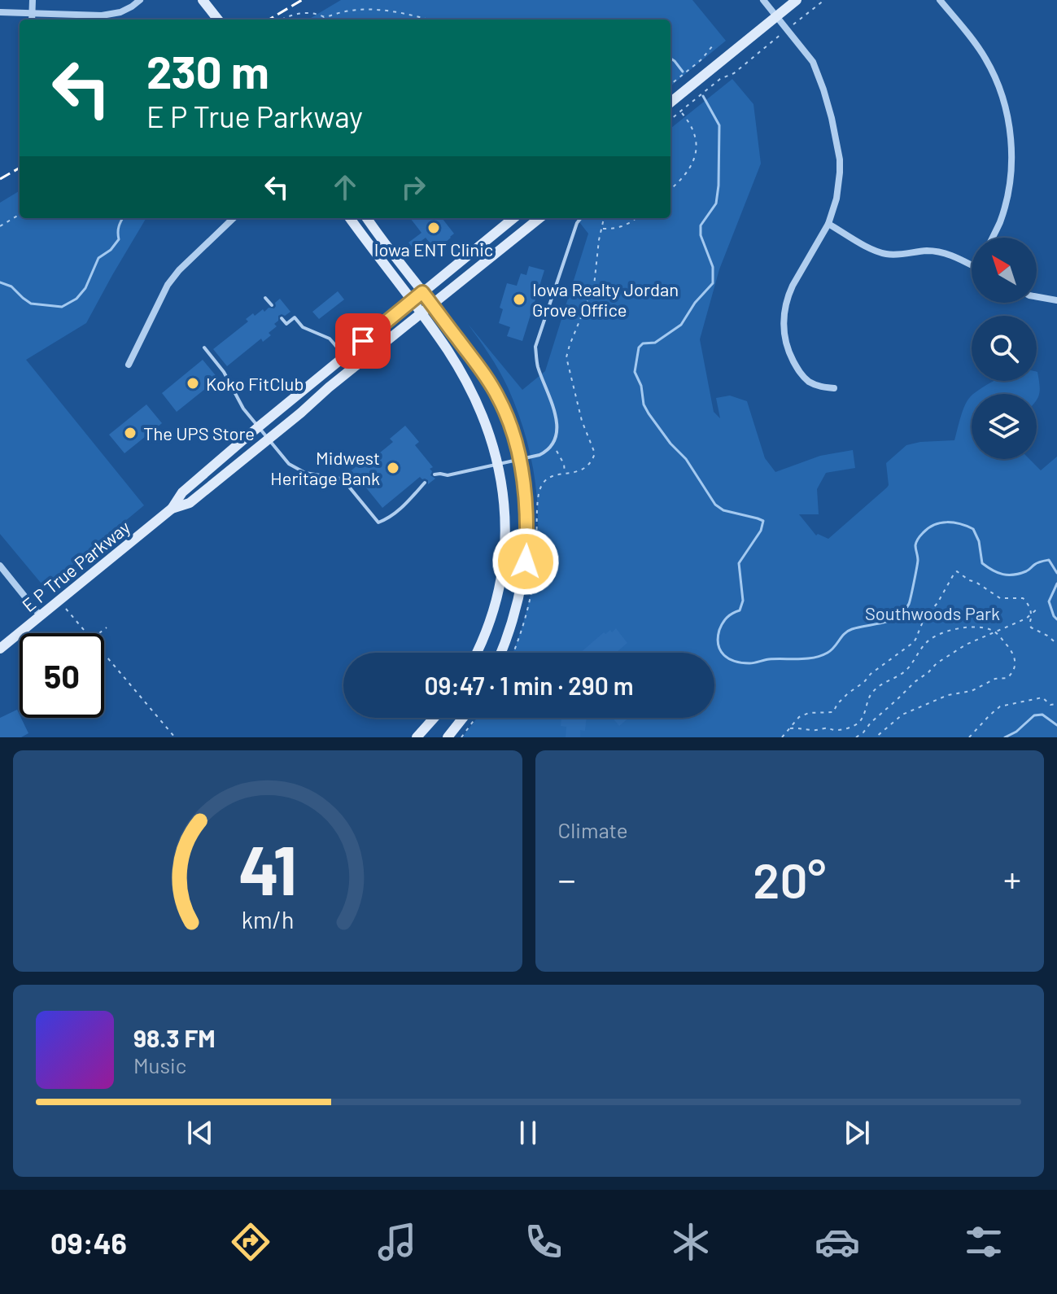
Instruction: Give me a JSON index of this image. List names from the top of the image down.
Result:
{
  "streets": {
    "main road": ["E P True Parkway"]
  },
  "parks": ["Southwoods Park"],
  "places": [
    "Iowa ENT Clinic",
    "Iowa Realty Jordan Grove Office",
    "Koko FitClub",
    "The UPS Store",
    "Midwest Heritage Bank"
  ],
  "north": "top left",
  "page": {
    "turn": ["230 m", "E P True Parkway"],
    "limit": "50",
    "trip": "09:47 · 1 min · 290 m",
    "tile": "Climate",
    "heat": ["−", "20°", "+"],
    "song": ["98.3 FM", "Music"],
    "tabs": "09:46",
    "gauge": ["41", "km/h"]
  }
}
